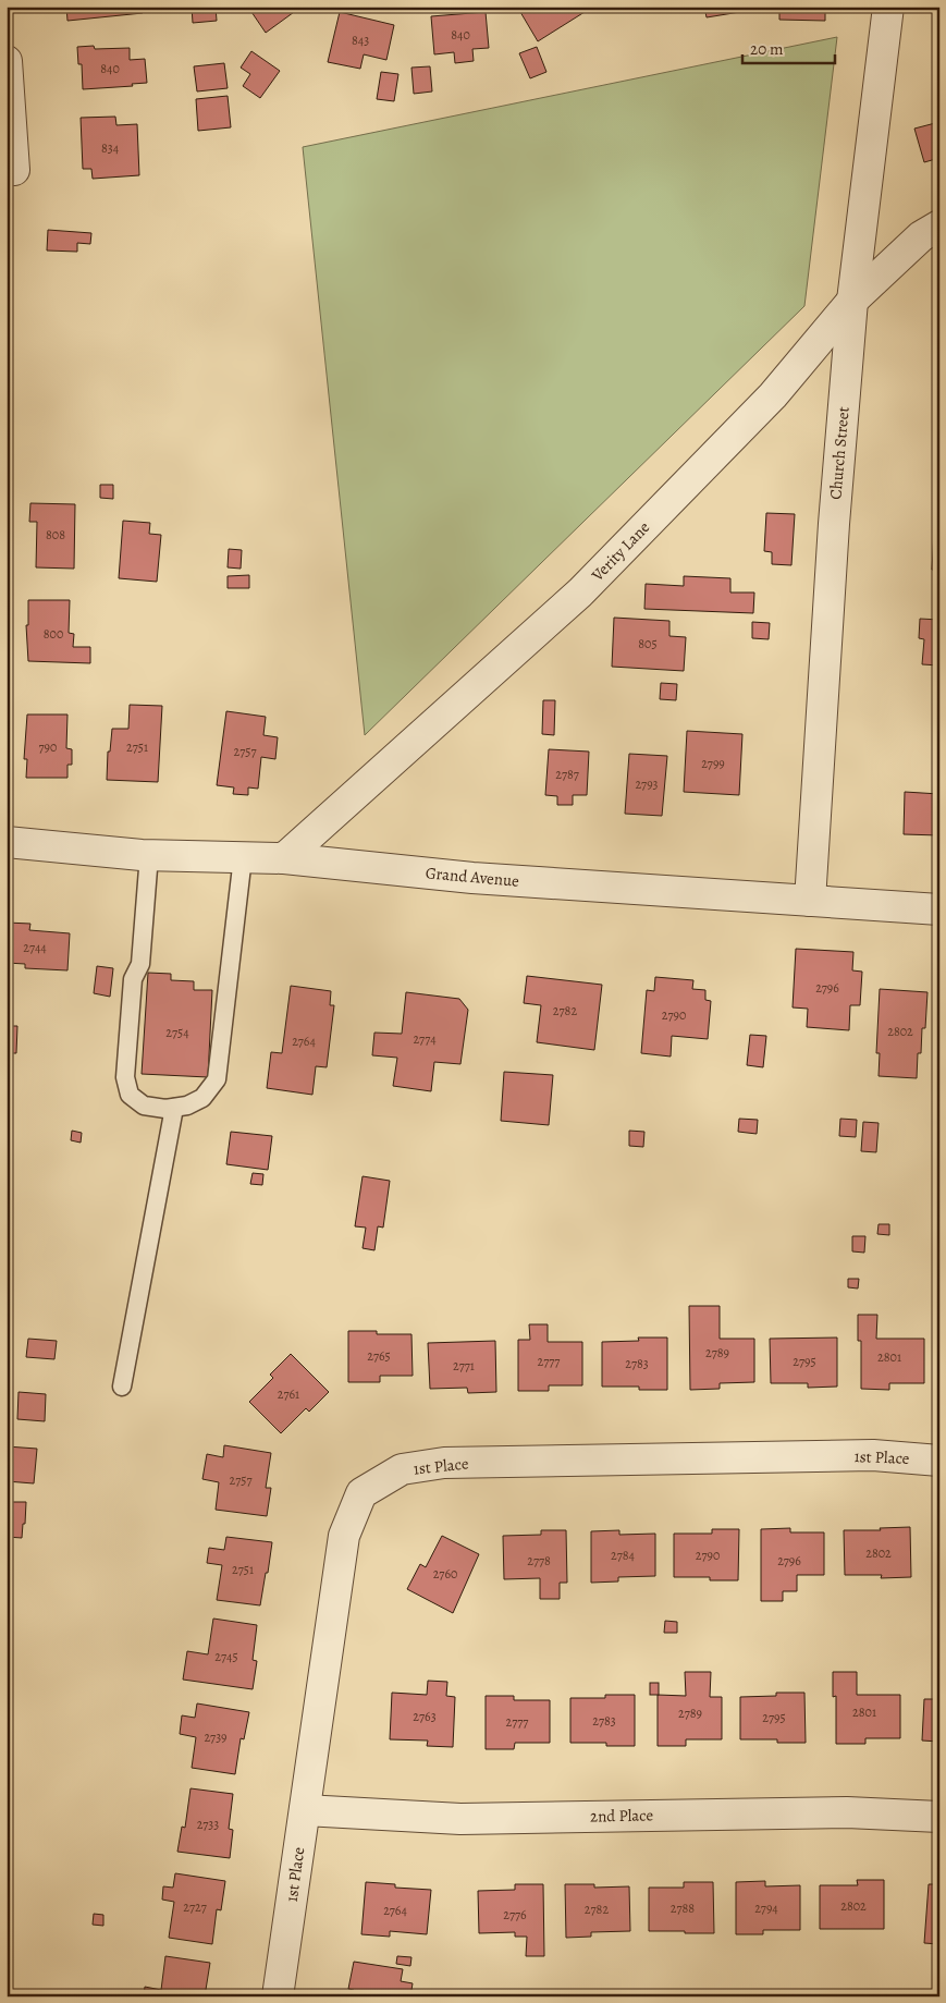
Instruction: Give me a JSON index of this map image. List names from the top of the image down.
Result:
{
  "streets": {
    "street": [
      "Church Street",
      "Verity Lane",
      "Grand Avenue",
      "1st Place",
      "2nd Place"
    ]
  },
  "crossings": [
    ["Church Street", "Verity Lane"],
    ["Church Street", "Grand Avenue"],
    ["Verity Lane", "Grand Avenue"],
    ["1st Place", "2nd Place"]
  ],
  "house_numbers": [
    "840",
    "843",
    "840",
    "834",
    "808",
    "800",
    "805",
    "790",
    "2751",
    "2757",
    "2799",
    "2787",
    "2793",
    "2744",
    "2796",
    "2782",
    "2790",
    "2802",
    "2754",
    "2774",
    "2764",
    "2789",
    "2765",
    "2801",
    "2777",
    "2795",
    "2783",
    "2771",
    "2761",
    "2757",
    "2802",
    "2784",
    "2790",
    "2778",
    "2796",
    "2751",
    "2760",
    "2745",
    "2801",
    "2789",
    "2763",
    "2795",
    "2783",
    "2777",
    "2739",
    "2733",
    "2802",
    "2727",
    "2788",
    "2794",
    "2782",
    "2764",
    "2776"
  ],
  "scale_bar": "20 m"
}
